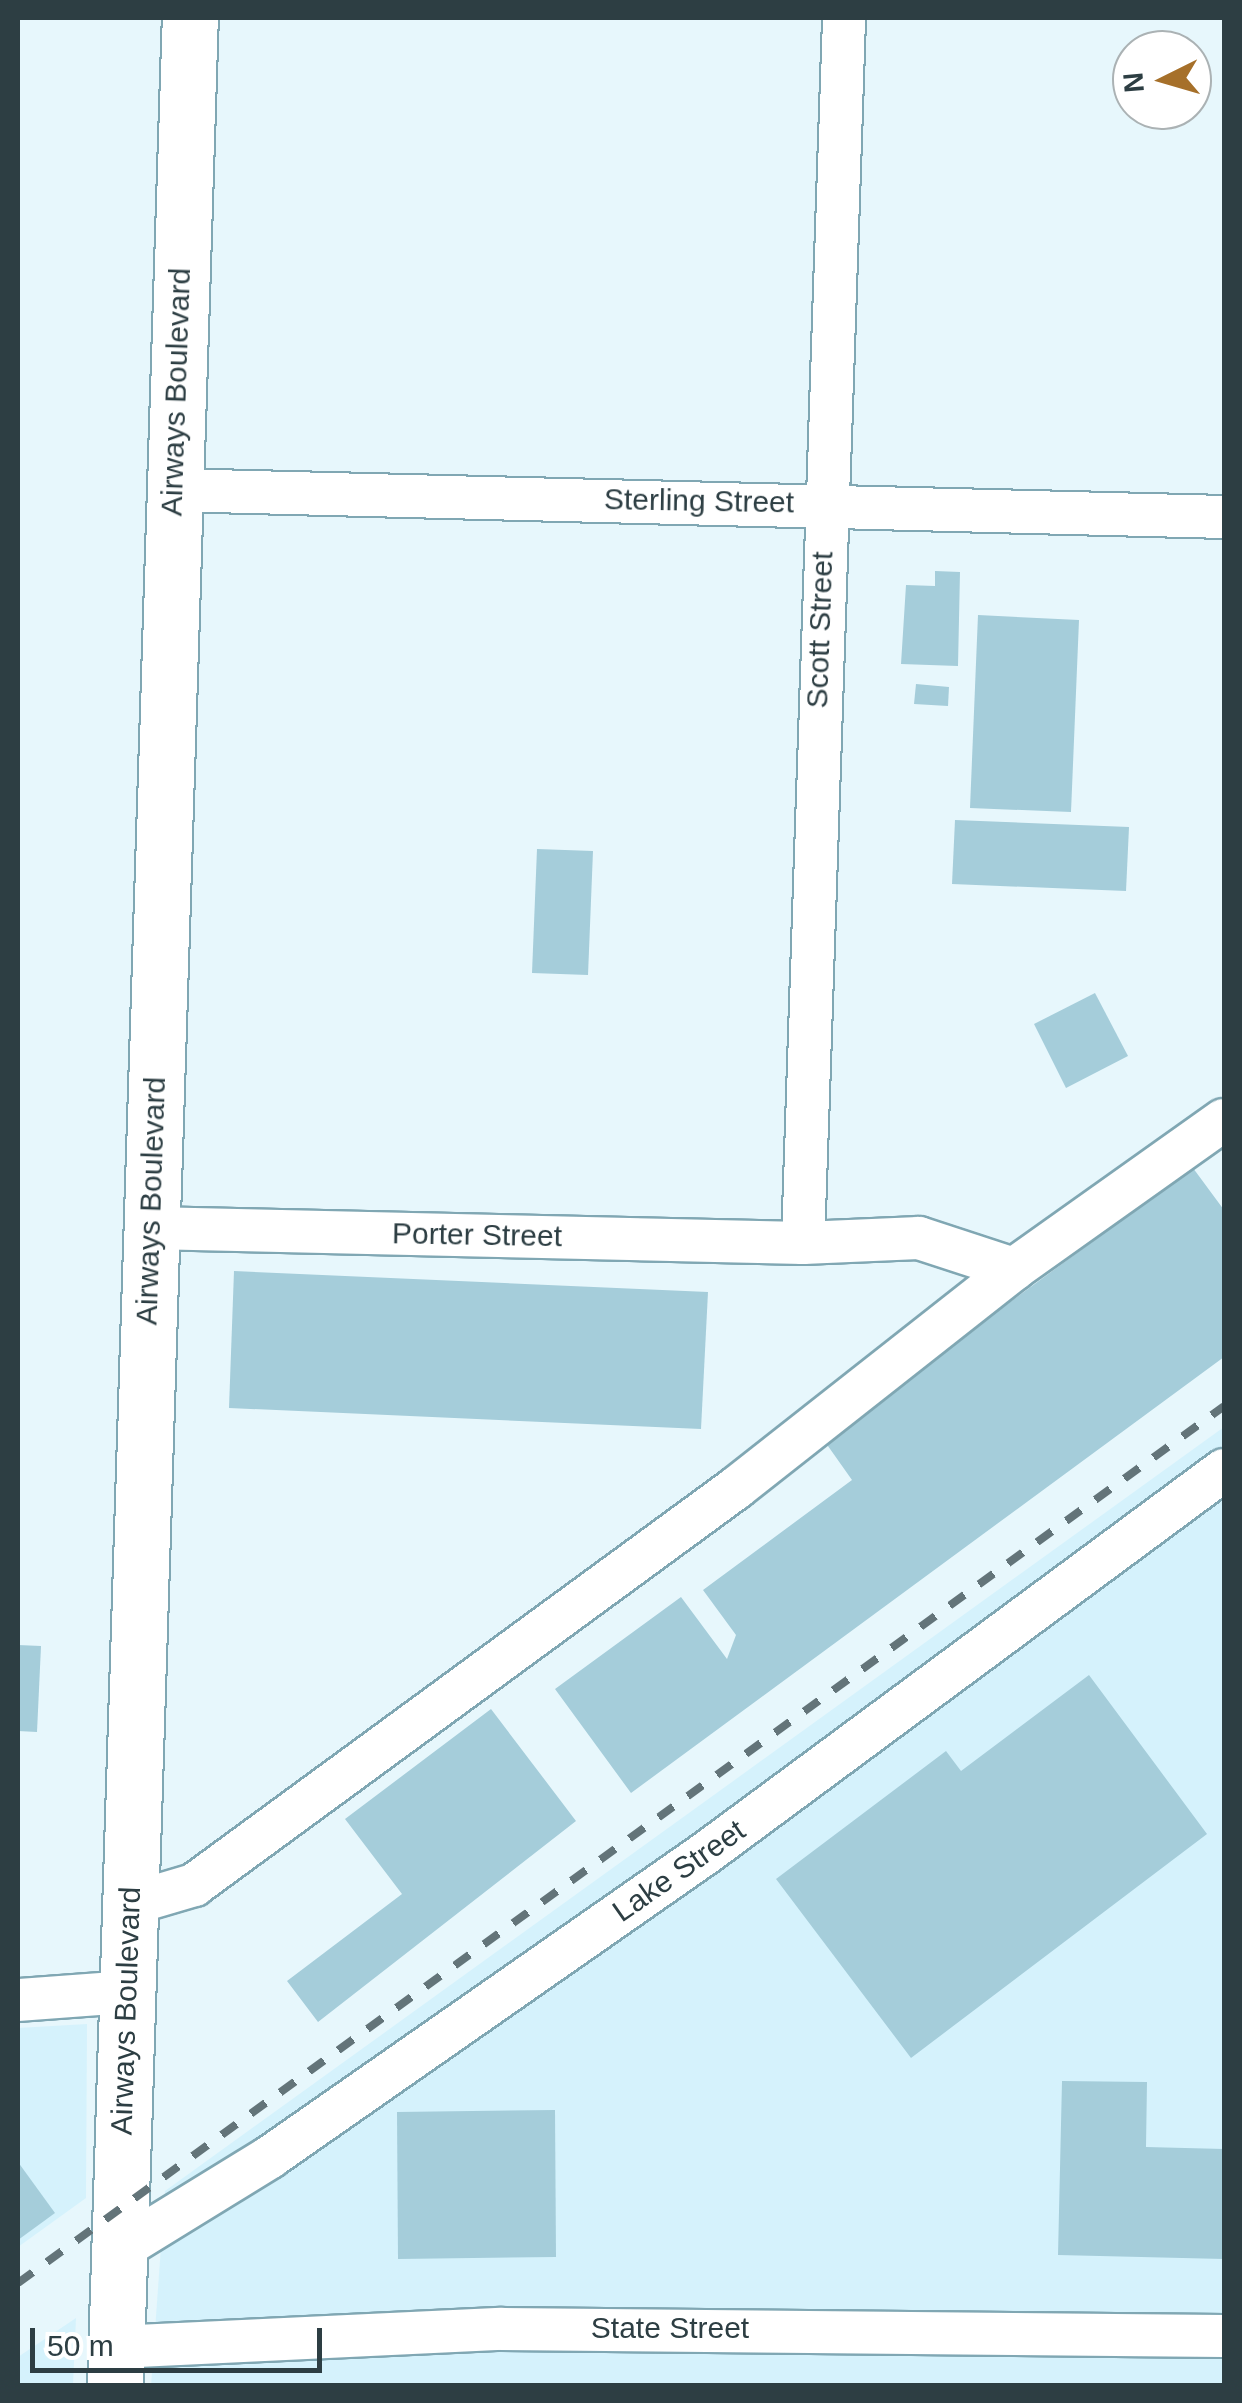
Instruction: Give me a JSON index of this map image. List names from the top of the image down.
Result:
{
  "streets": {
    "main road": ["Airways Boulevard"],
    "street": [
      "Sterling Street",
      "Scott Street",
      "Porter Street",
      "Lake Street",
      "State Street"
    ]
  },
  "crossings": [
    ["Airways Boulevard", "Sterling Street"],
    ["Airways Boulevard", "Porter Street"],
    ["Airways Boulevard", "Lake Street"],
    ["Airways Boulevard", "State Street"],
    ["Sterling Street", "Scott Street"],
    ["Scott Street", "Porter Street"]
  ],
  "scale_bar": "50 m",
  "north": "left"
}
